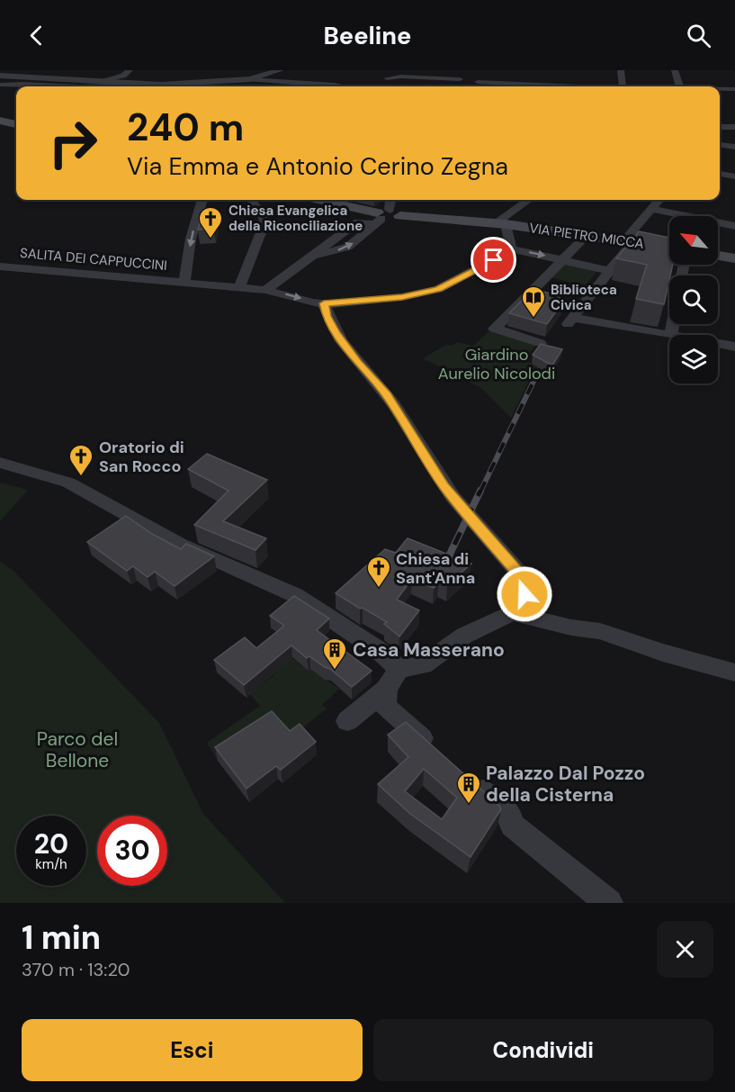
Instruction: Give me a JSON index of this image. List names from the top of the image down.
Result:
{
  "streets": {
    "main road": ["VIA PIETRO MICCA"],
    "street": ["SALITA DEI CAPPUCCINI"]
  },
  "parks": ["Giardino Aurelio Nicolodi", "Parco del Bellone"],
  "places": {
    "church": ["Chiesa Evangelica della Riconciliazione", "Oratorio di San Rocco", "Chiesa di Sant'Anna"],
    "library": ["Biblioteca Civica"],
    "building": ["Casa Masserano", "Palazzo Dal Pozzo della Cisterna"]
  },
  "north": "top left",
  "page": {
    "header": "Beeline",
    "turn": ["240 m", "Via Emma e Antonio Cerino Zegna"],
    "speed": "20 km/h",
    "limit": "30",
    "heading": ["1 min", "370 m · 13:20"],
    "buttons": ["Esci", "Condividi"]
  }
}
